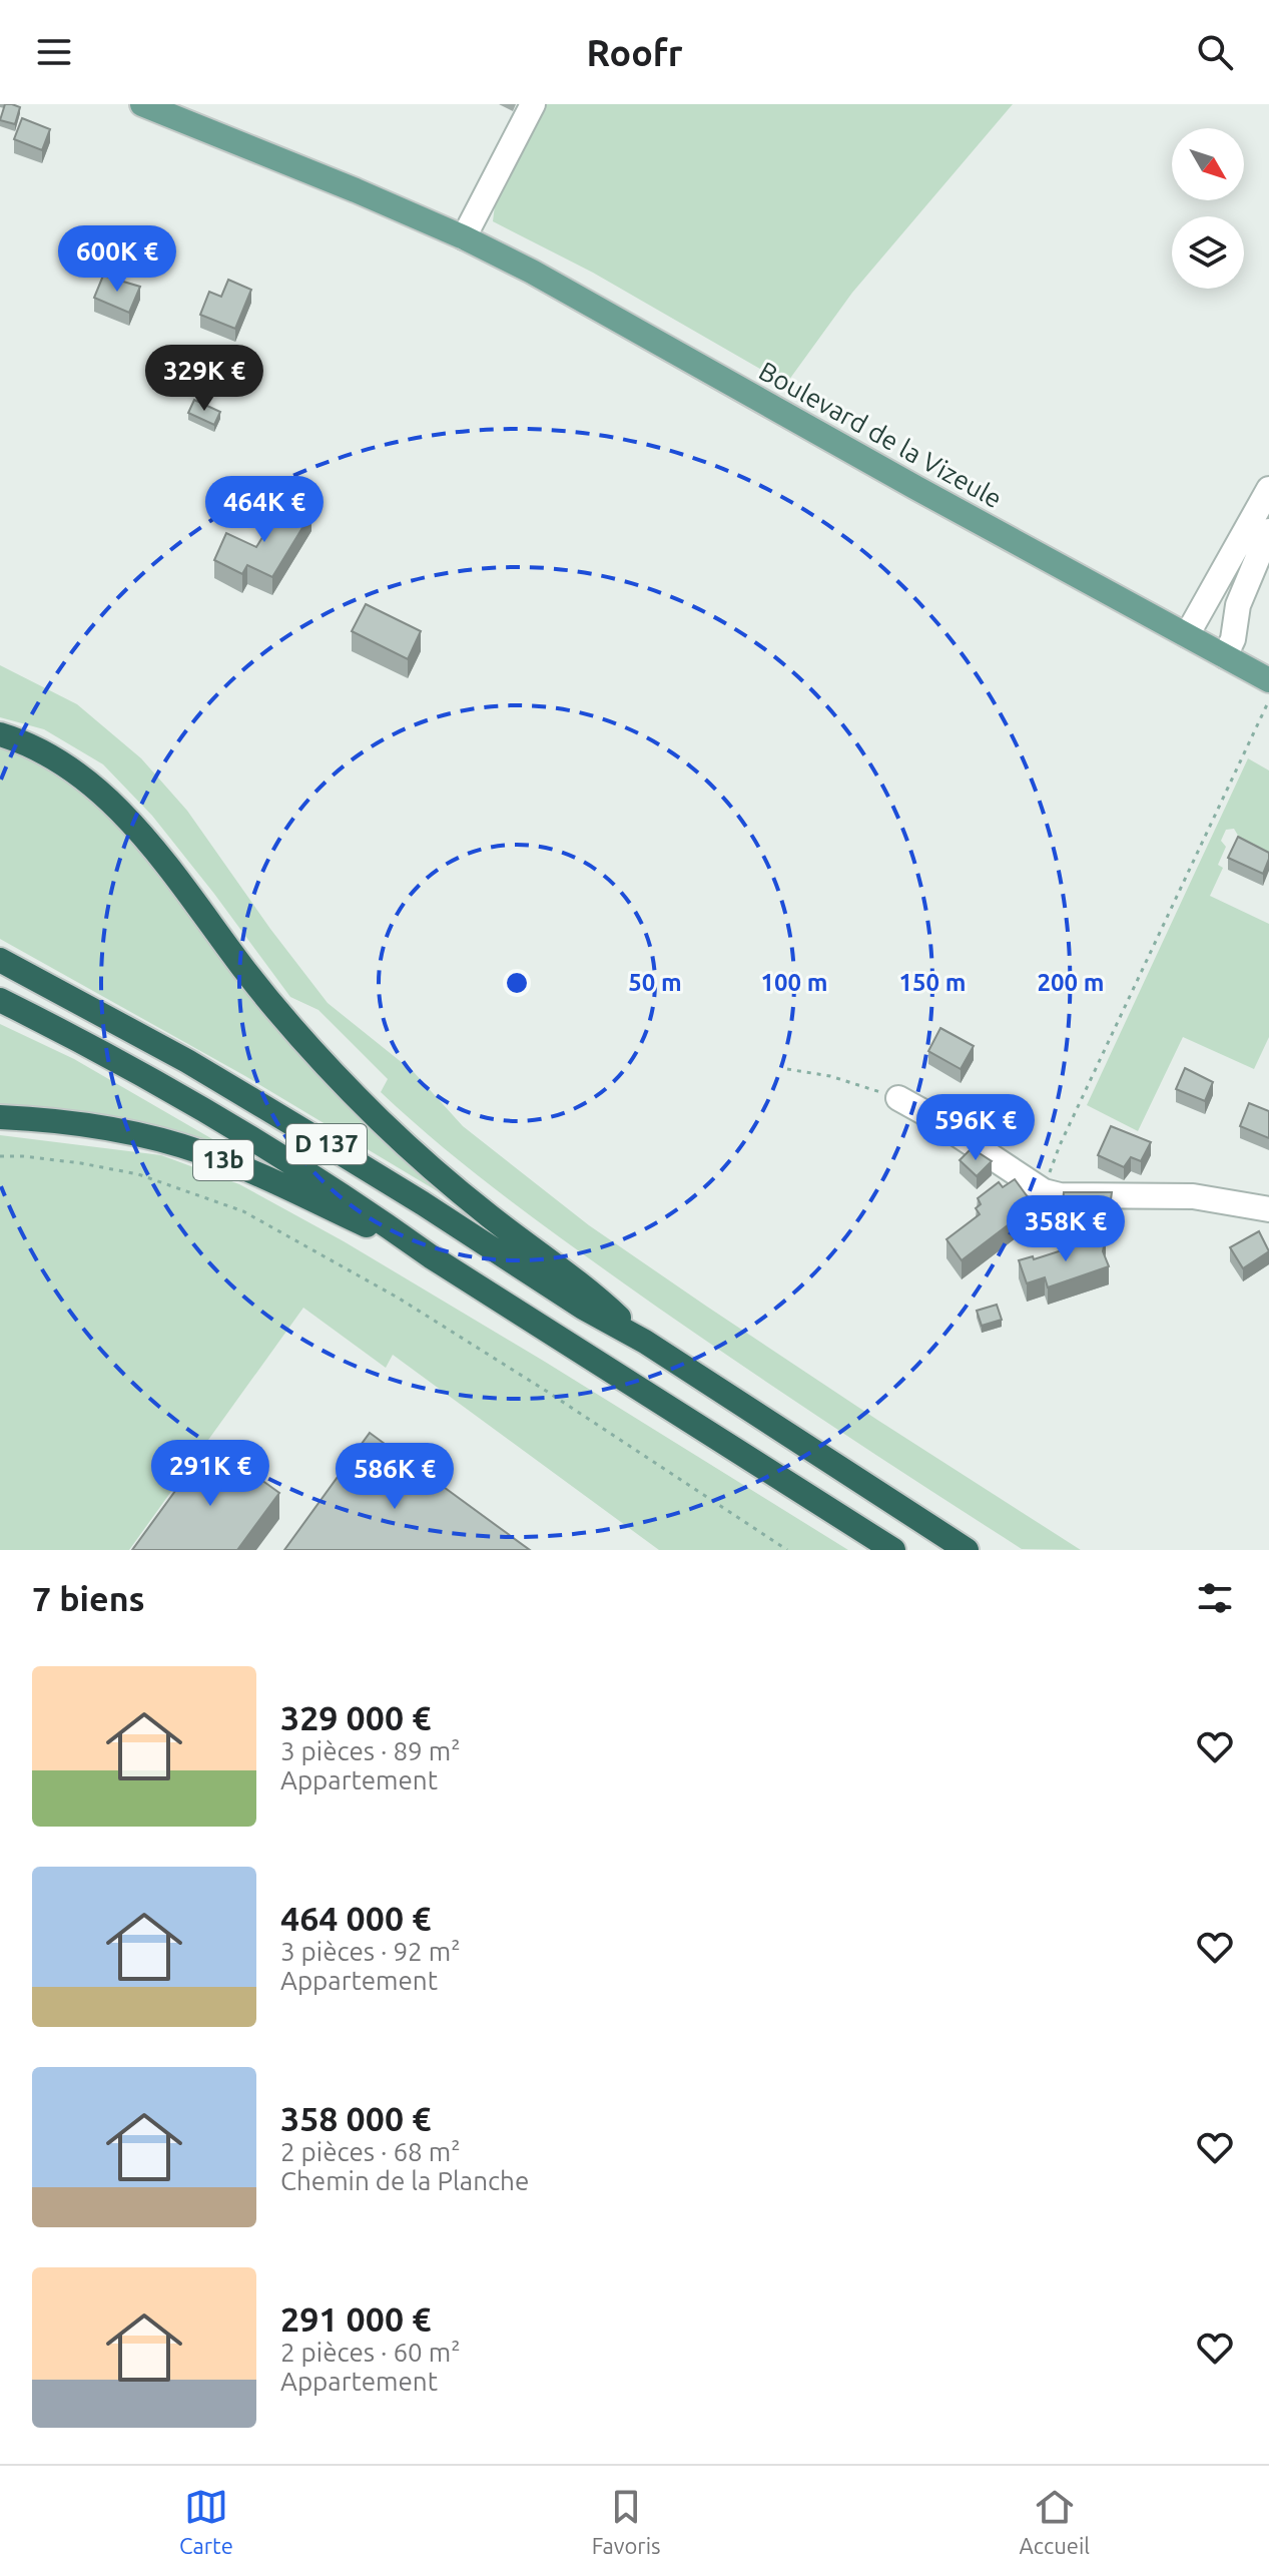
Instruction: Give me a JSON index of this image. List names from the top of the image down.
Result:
{
  "streets": {
    "highway": ["D 137", "13b"],
    "main road": ["Boulevard de la Vizeule"]
  },
  "crossings": [
    ["D 137", "13b"]
  ],
  "north": "bottom right",
  "page": {
    "header": "Roofr",
    "price": [
      "600K €",
      "329K €",
      "464K €",
      "596K €",
      "358K €",
      "291K €",
      "586K €"
    ],
    "heading": "7 biens",
    "list": [
      {
        "name": "329 000 €",
        "note": "3 pièces · 89 m² · Appartement"
      },
      {
        "name": "464 000 €",
        "note": "3 pièces · 92 m² · Appartement"
      },
      {
        "name": "358 000 €",
        "note": "2 pièces · 68 m² · Chemin de la Planche"
      },
      {
        "name": "291 000 €",
        "note": "2 pièces · 60 m² · Appartement"
      }
    ],
    "tabs": ["Carte", "Favoris", "Accueil"]
  },
  "rings": [
    "50 m",
    "100 m",
    "150 m",
    "200 m"
  ]
}
